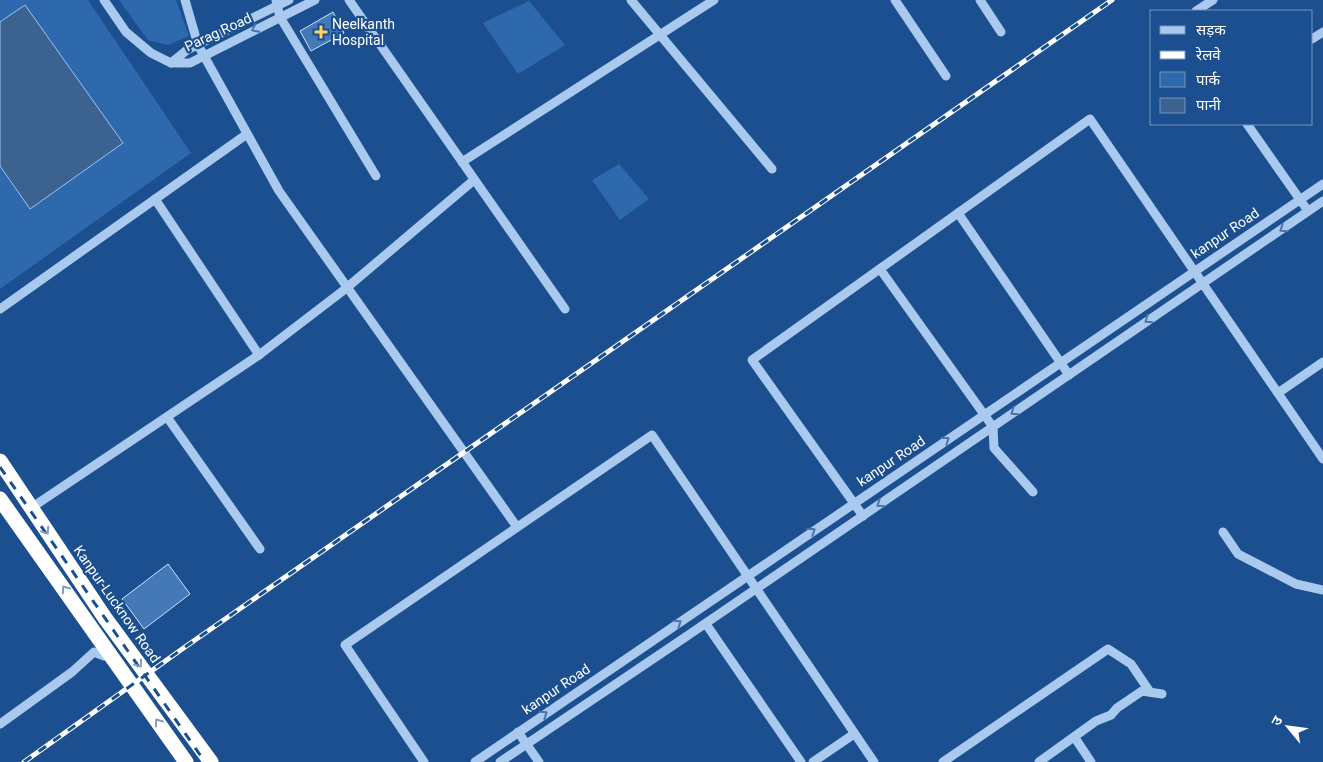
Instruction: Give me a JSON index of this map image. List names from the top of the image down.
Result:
{
  "streets": {
    "highway": ["Kanpur-Lucknow Road"],
    "street": ["Parag Road", "kanpur Road"]
  },
  "places": {
    "health": ["Neelkanth Hospital"]
  },
  "legend": [
    "सड़क",
    "रेलवे",
    "पार्क",
    "पानी"
  ],
  "north": "top left"
}
